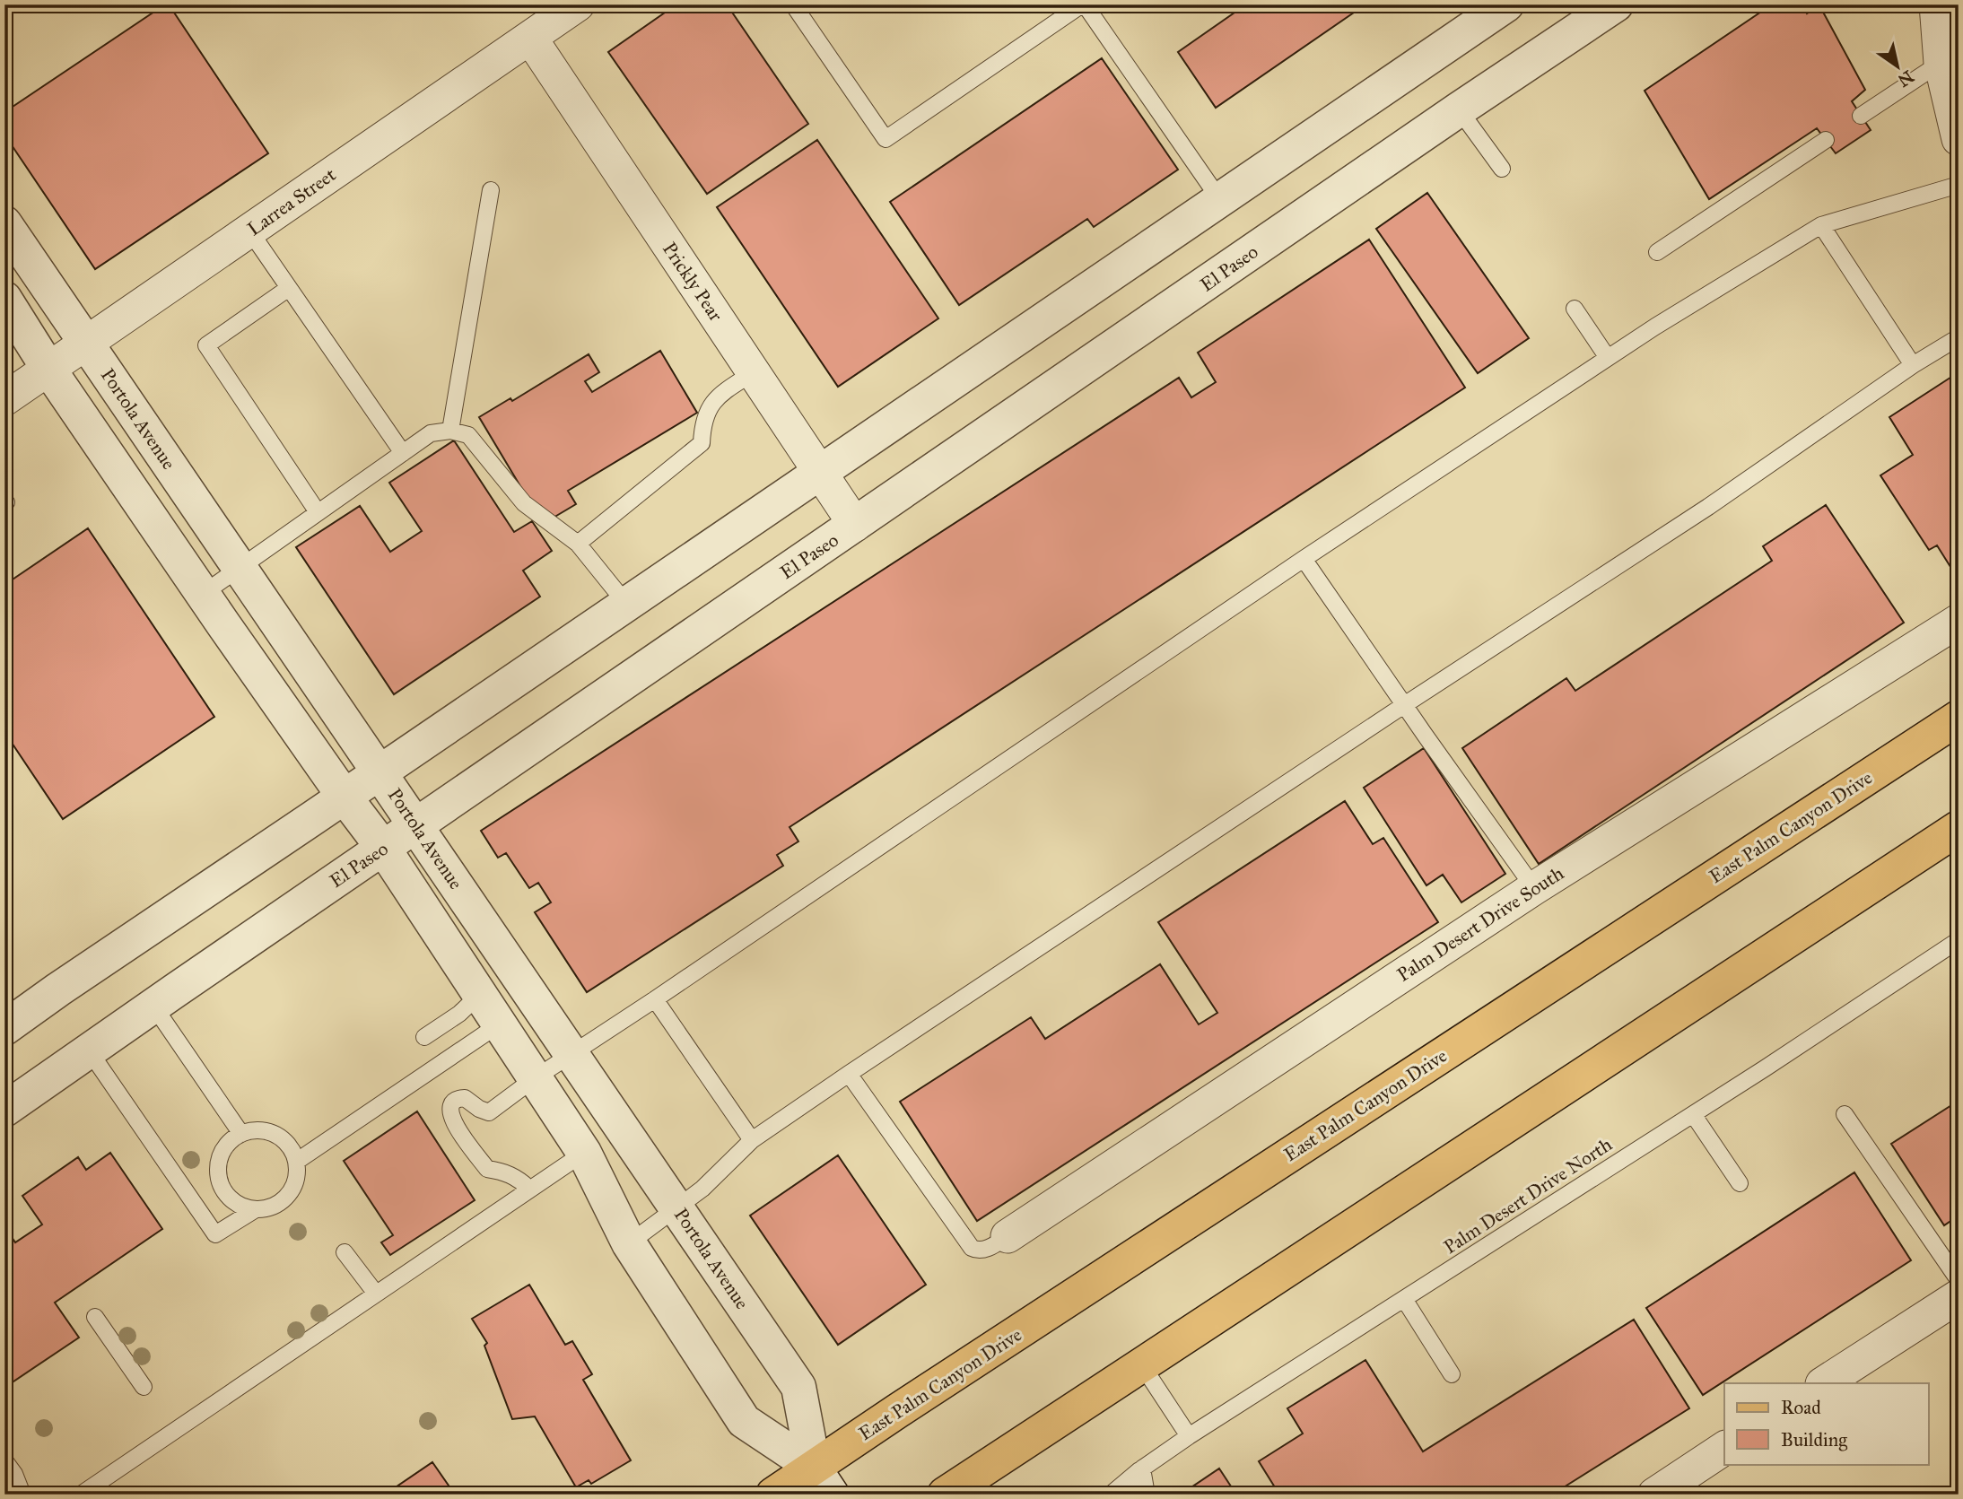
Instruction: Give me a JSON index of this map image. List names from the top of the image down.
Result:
{
  "streets": {
    "main road": ["East Palm Canyon Drive"],
    "street": [
      "Larrea Street",
      "El Paseo",
      "Prickly Pear",
      "Portola Avenue",
      "Palm Desert Drive South"
    ],
    "lane": ["Palm Desert Drive North"]
  },
  "crossings": [
    ["Larrea Street", "Prickly Pear"],
    ["Larrea Street", "Portola Avenue"],
    ["El Paseo", "Prickly Pear"],
    ["El Paseo", "Portola Avenue"],
    ["Portola Avenue", "East Palm Canyon Drive"]
  ],
  "legend": ["Road", "Building"],
  "north": "bottom right"
}
